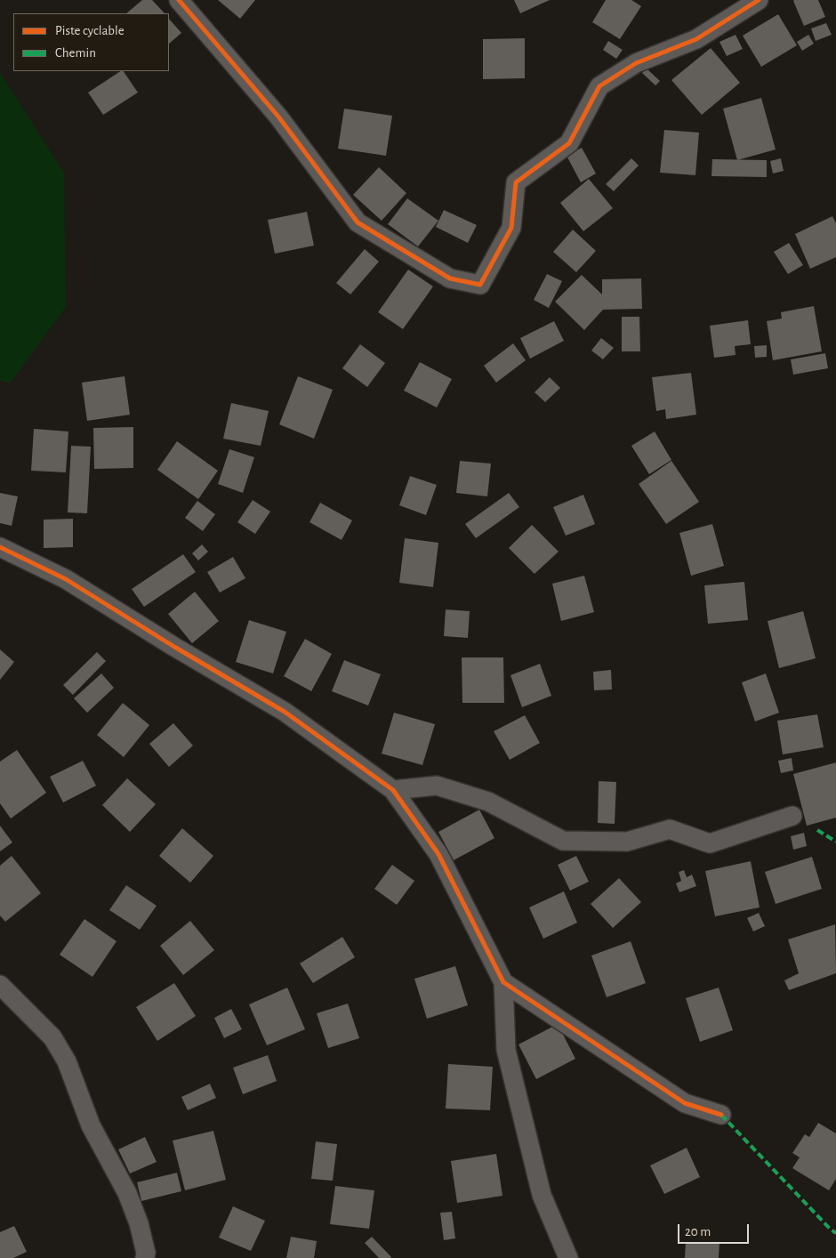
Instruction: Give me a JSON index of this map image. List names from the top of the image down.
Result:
{
  "legend": ["Piste cyclable", "Chemin"],
  "scale_bar": "20 m"
}
